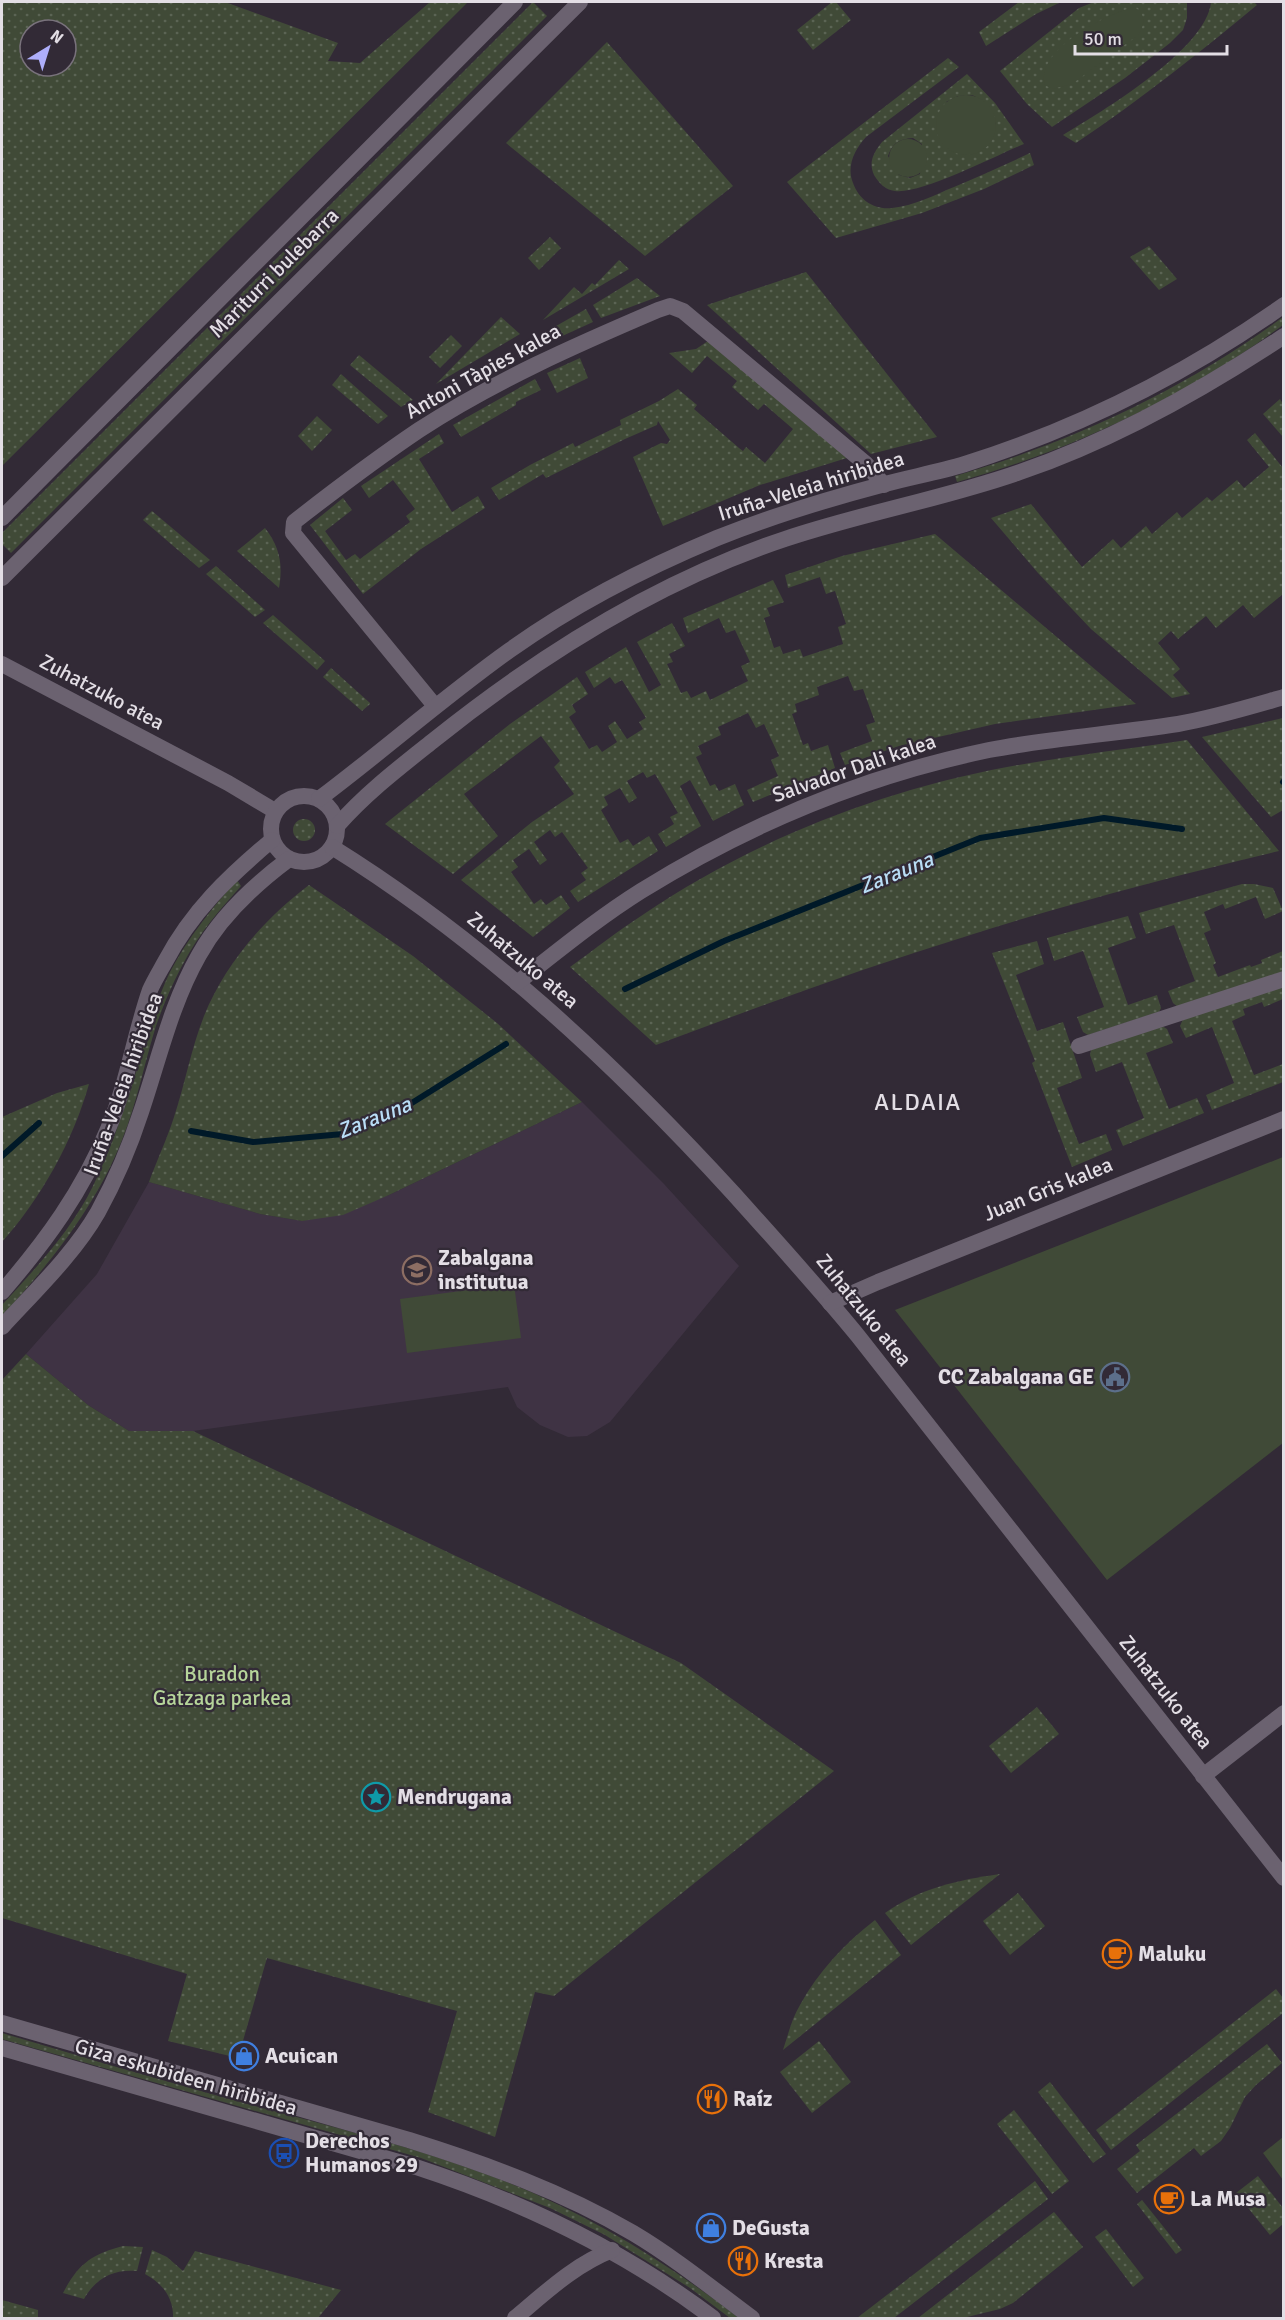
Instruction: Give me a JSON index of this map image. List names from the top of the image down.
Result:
{
  "streets": {
    "street": [
      "Mariturri bulebarra",
      "Antoni Tàpies kalea",
      "Iruña-Veleia hiribidea",
      "Zuhatzuko atea",
      "Salvador Dali kalea",
      "Juan Gris kalea",
      "Giza eskubideen hiribidea"
    ]
  },
  "crossings": [
    ["Antoni Tàpies kalea", "Iruña-Veleia hiribidea"],
    ["Iruña-Veleia hiribidea", "Zuhatzuko atea"],
    ["Zuhatzuko atea", "Salvador Dali kalea"],
    ["Zuhatzuko atea", "Juan Gris kalea"]
  ],
  "districts": ["ALDAIA"],
  "water": ["Zarauna"],
  "parks": ["Buradon Gatzaga parkea"],
  "places": {
    "school or university": ["Zabalgana institutua"],
    "public building": ["CC Zabalgana GE"],
    "place": ["Mendrugana"],
    "cafe": ["Maluku", "La Musa"],
    "shop": ["Acuican", "DeGusta"],
    "restaurant": ["Raíz", "Kresta"],
    "bus stop": ["Derechos Humanos 29"]
  },
  "scale_bar": "50 m",
  "north": "top right"
}
